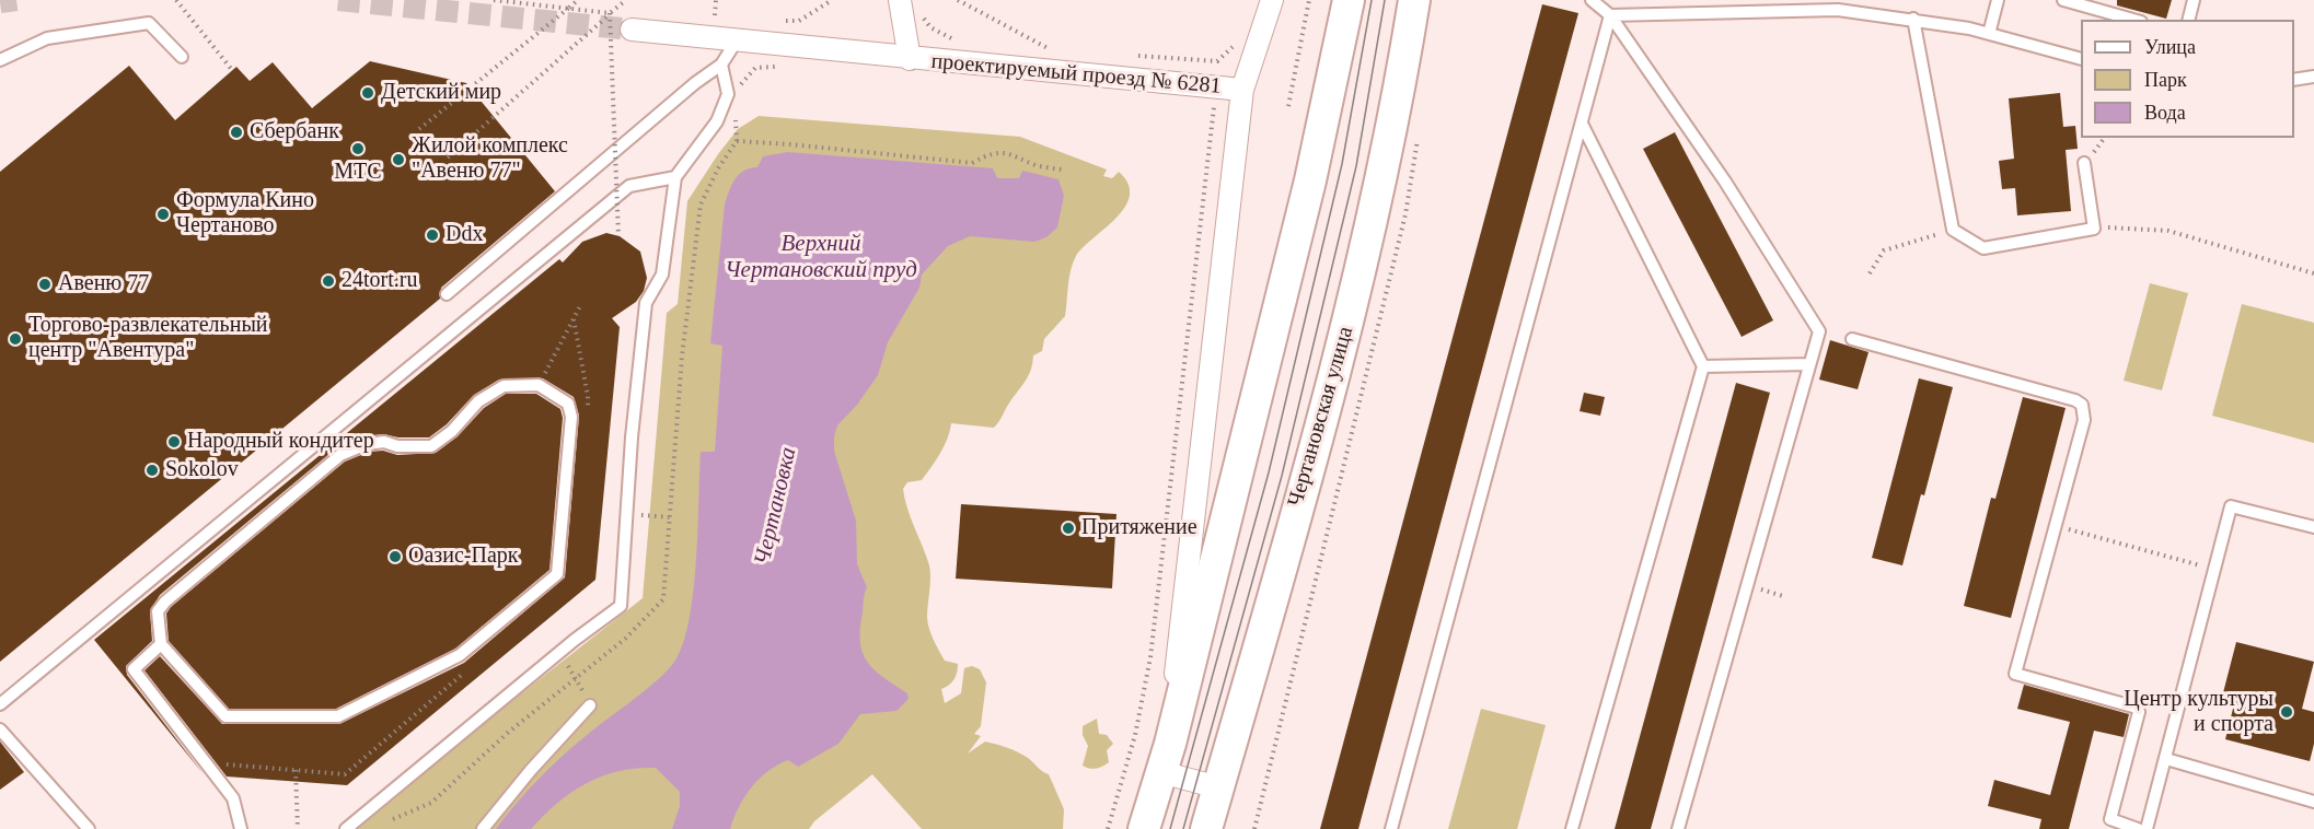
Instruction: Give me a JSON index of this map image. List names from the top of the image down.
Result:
{
  "streets": {
    "main road": ["Чертановская улица"],
    "street": ["проектируемый проезд № 6281"]
  },
  "water": ["Верхний Чертановский пруд", "Чертановка"],
  "places": [
    "Детский мир",
    "Сбербанк",
    "МТС",
    "Жилой комплекс \"Авеню 77\"",
    "Формула Кино Чертаново",
    "Ddx",
    "24tort.ru",
    "Авеню 77",
    "Торгово-развлекательный центр \"Авентура\"",
    "Народный кондитер",
    "Sokolov",
    "Притяжение",
    "Оазис-Парк",
    "Центр культуры и спорта"
  ],
  "legend": ["Улица", "Парк", "Вода"]
}
